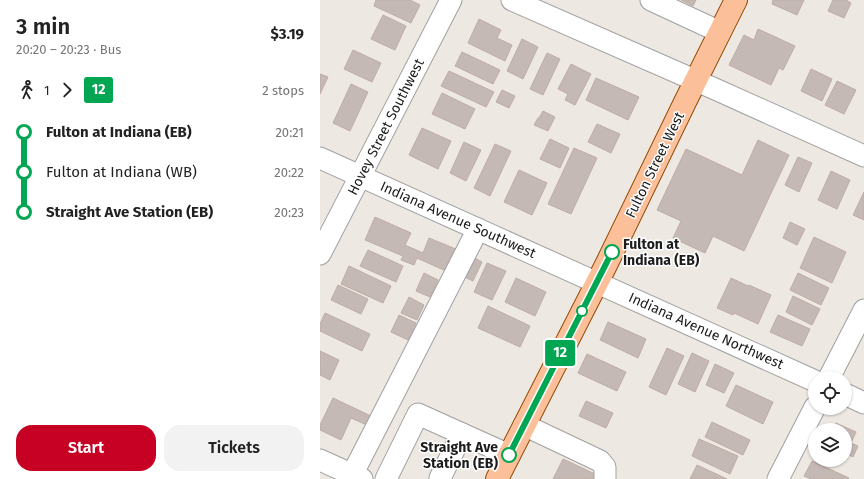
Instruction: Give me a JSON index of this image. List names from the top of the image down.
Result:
{
  "streets": {
    "main road": ["Fulton Street West"],
    "street": ["Hovey Street Southwest", "Indiana Avenue Southwest", "Indiana Avenue Northwest"]
  },
  "crossings": [
    ["Hovey Street Southwest", "Indiana Avenue Southwest"],
    ["Fulton Street West", "Indiana Avenue Southwest"],
    ["Fulton Street West", "Indiana Avenue Northwest"],
    ["Indiana Avenue Southwest", "Indiana Avenue Northwest"]
  ],
  "places": ["Fulton at Indiana (EB)", "Straight Ave Station (EB)"],
  "lines": ["bus line 12"],
  "page": {
    "heading": ["3 min", "20:20 – 20:23 · Bus", "$3.19"],
    "on_map": "12",
    "legs": ["1", "12", "2 stops"],
    "list": [
      {
        "name": "Fulton at Indiana (EB)",
        "value": "20:21"
      },
      {
        "name": "Fulton at Indiana (WB)",
        "value": "20:22"
      },
      {
        "name": "Straight Ave Station (EB)",
        "value": "20:23"
      }
    ],
    "buttons": ["Start", "Tickets"]
  }
}
